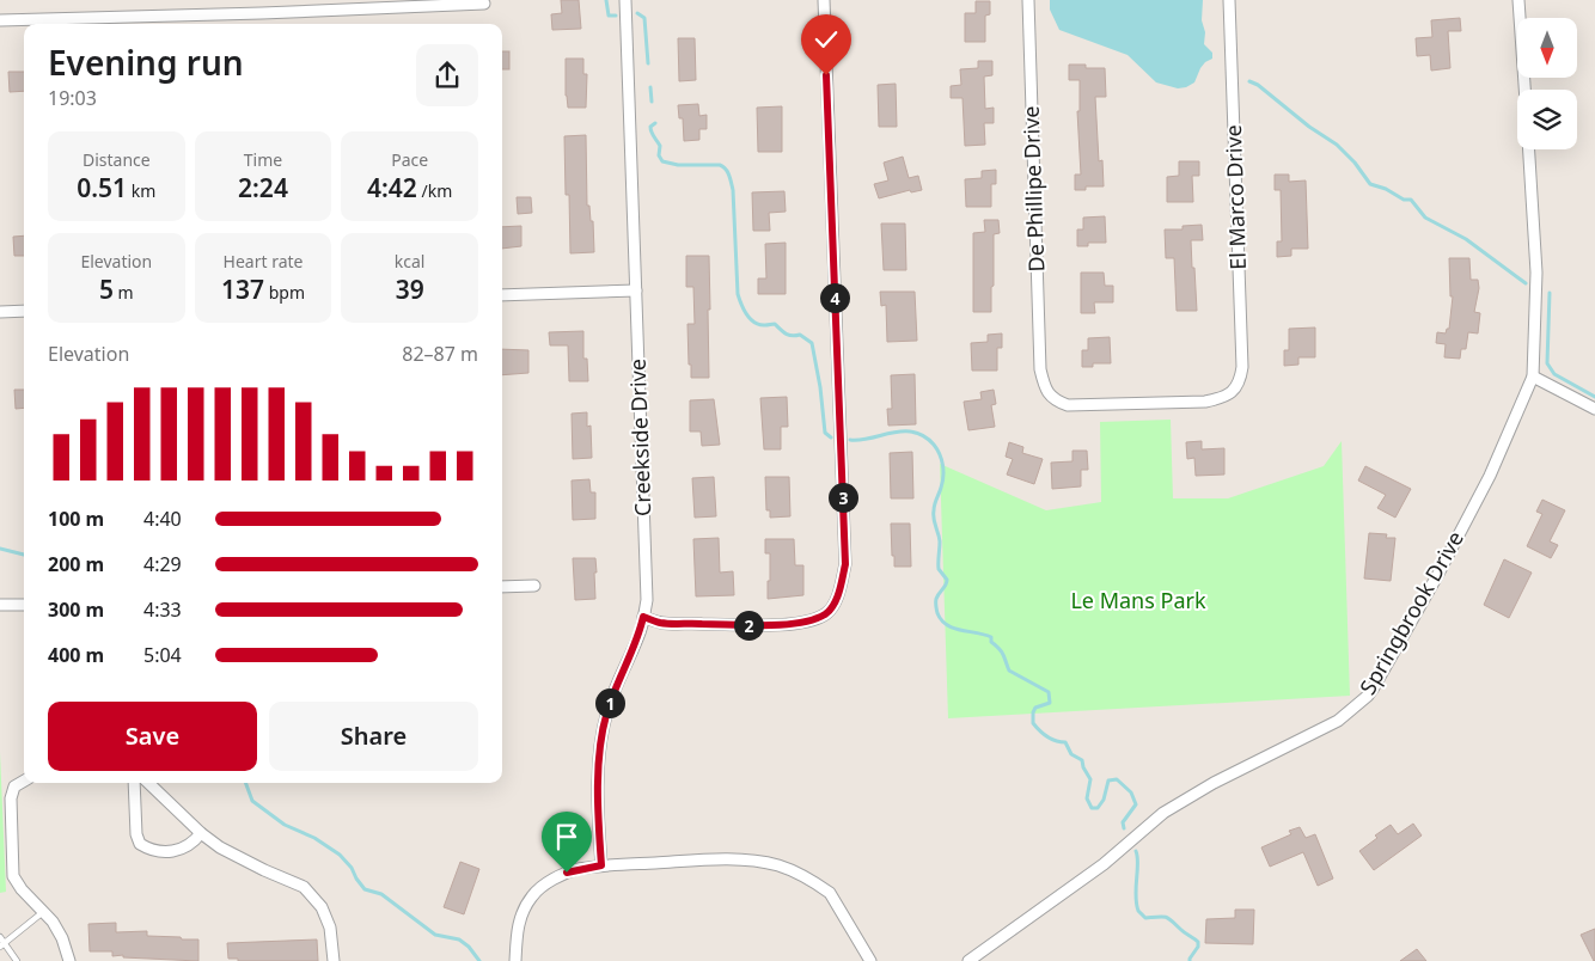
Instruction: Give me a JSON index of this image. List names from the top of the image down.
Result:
{
  "streets": {
    "street": [
      "De Phillipe Drive",
      "El Marco Drive",
      "Creekside Drive",
      "Springbrook Drive"
    ]
  },
  "crossings": [
    ["De Phillipe Drive", "El Marco Drive"]
  ],
  "parks": ["Le Mans Park"],
  "north": "bottom",
  "page": {
    "heading": ["Evening run", "19:03"],
    "stats": [
      ["Distance", "0.51 km"],
      ["Time", "2:24"],
      ["Pace", "4:42 /km"],
      ["Elevation", "5 m"],
      ["Heart rate", "137 bpm"],
      ["kcal", "39"]
    ],
    "pins": [
      "4",
      "3",
      "2",
      "1"
    ],
    "chart": ["Elevation", "82–87 m"],
    "list": [
      {
        "name": "100 m",
        "note": "4:40"
      },
      {
        "name": "200 m",
        "note": "4:29"
      },
      {
        "name": "300 m",
        "note": "4:33"
      },
      {
        "name": "400 m",
        "note": "5:04"
      }
    ],
    "buttons": ["Save", "Share"]
  }
}
